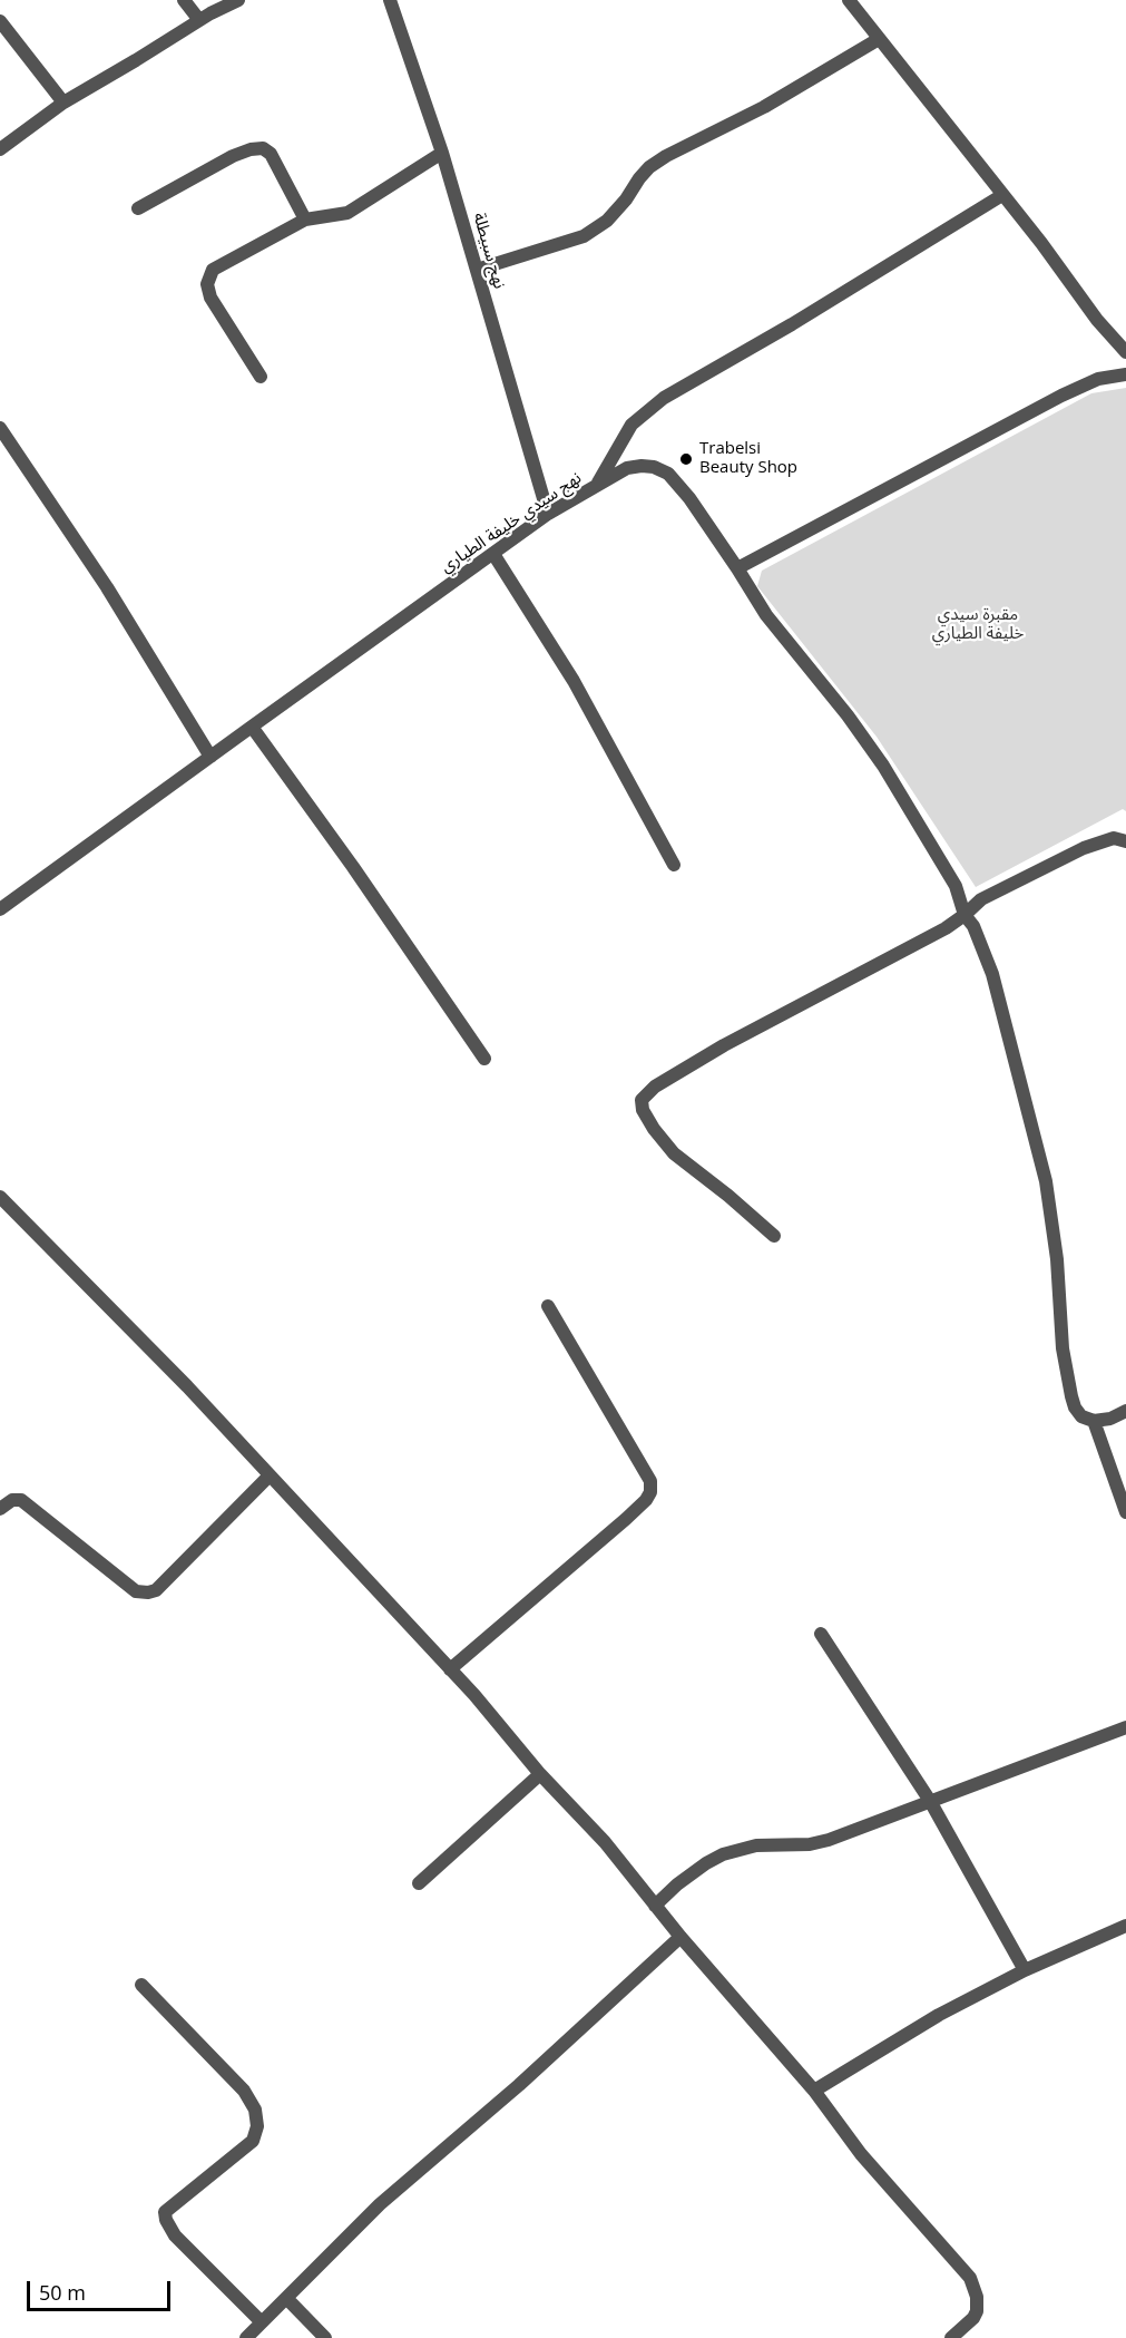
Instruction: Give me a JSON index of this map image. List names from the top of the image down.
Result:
{
  "streets": {
    "street": ["نهج سبيطلة", "نهج سيدي خليفة الطياري"]
  },
  "crossings": [
    ["نهج سبيطلة", "نهج سيدي خليفة الطياري"]
  ],
  "parks": ["مقبرة سيدي خليفة الطياري"],
  "places": ["Trabelsi Beauty Shop"],
  "scale_bar": "50 m"
}
